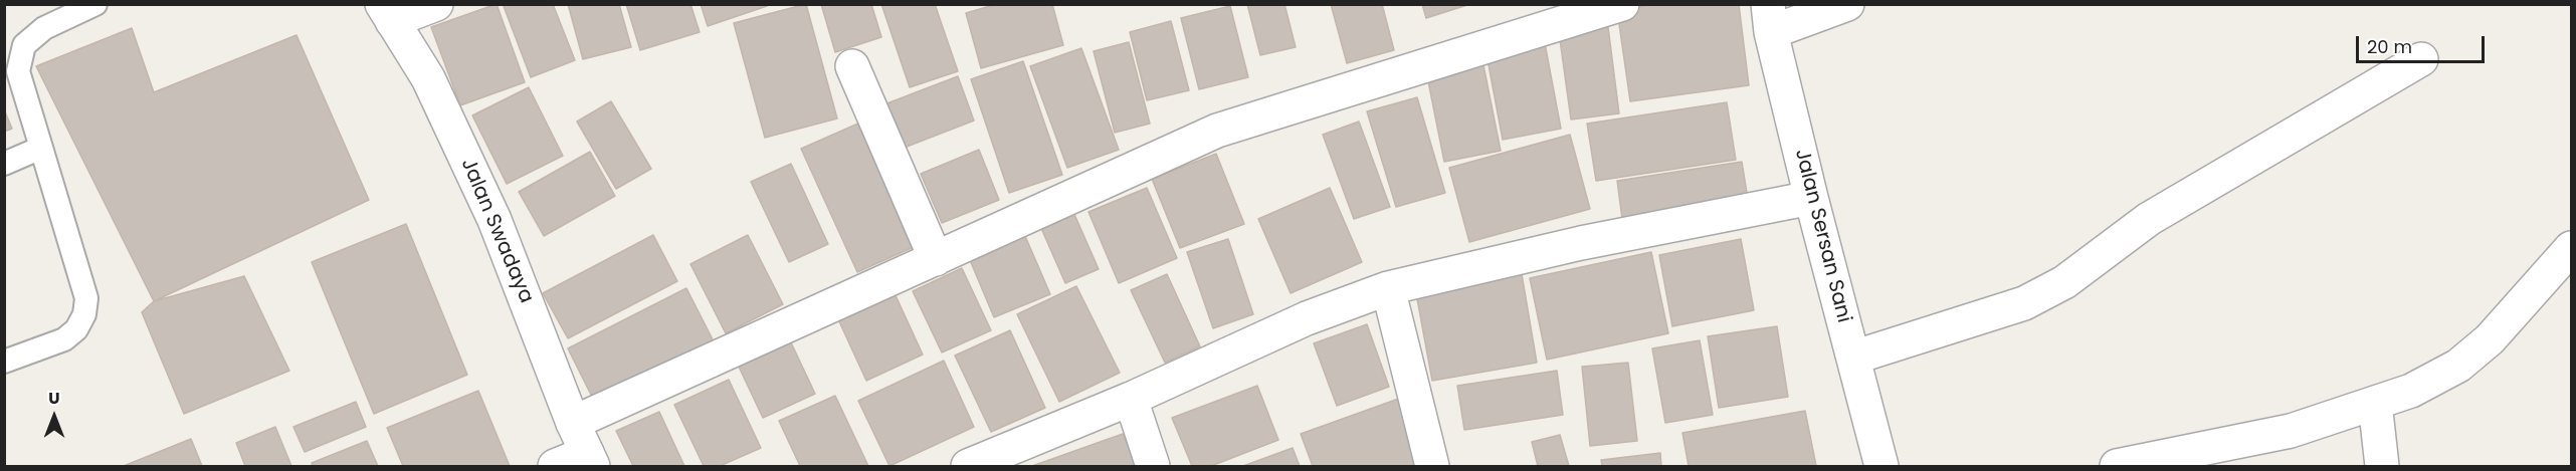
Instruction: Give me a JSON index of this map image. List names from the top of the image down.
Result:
{
  "streets": {
    "street": ["Jalan Swadaya", "Jalan Sersan Sani"]
  },
  "scale_bar": "20 m",
  "north": "top"
}
